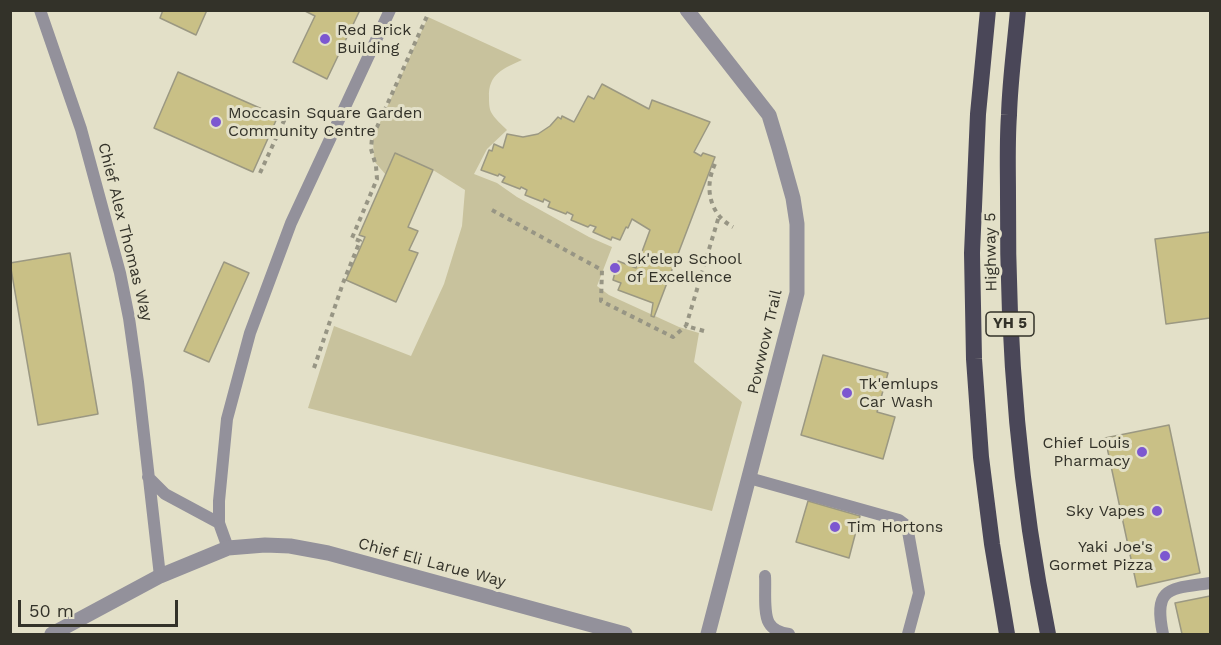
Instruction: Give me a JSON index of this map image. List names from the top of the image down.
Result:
{
  "streets": {
    "highway": ["Highway 5", "YH 5"],
    "street": ["Powwow Trail", "Chief Eli Larue Way"],
    "lane": ["Chief Alex Thomas Way"]
  },
  "places": [
    "Red Brick Building",
    "Moccasin Square Garden Community Centre",
    "Sk'elep School of Excellence",
    "Tk'emlups Car Wash",
    "Chief Louis Pharmacy",
    "Sky Vapes",
    "Tim Hortons",
    "Yaki Joe's Gormet Pizza"
  ],
  "scale_bar": "50 m"
}
